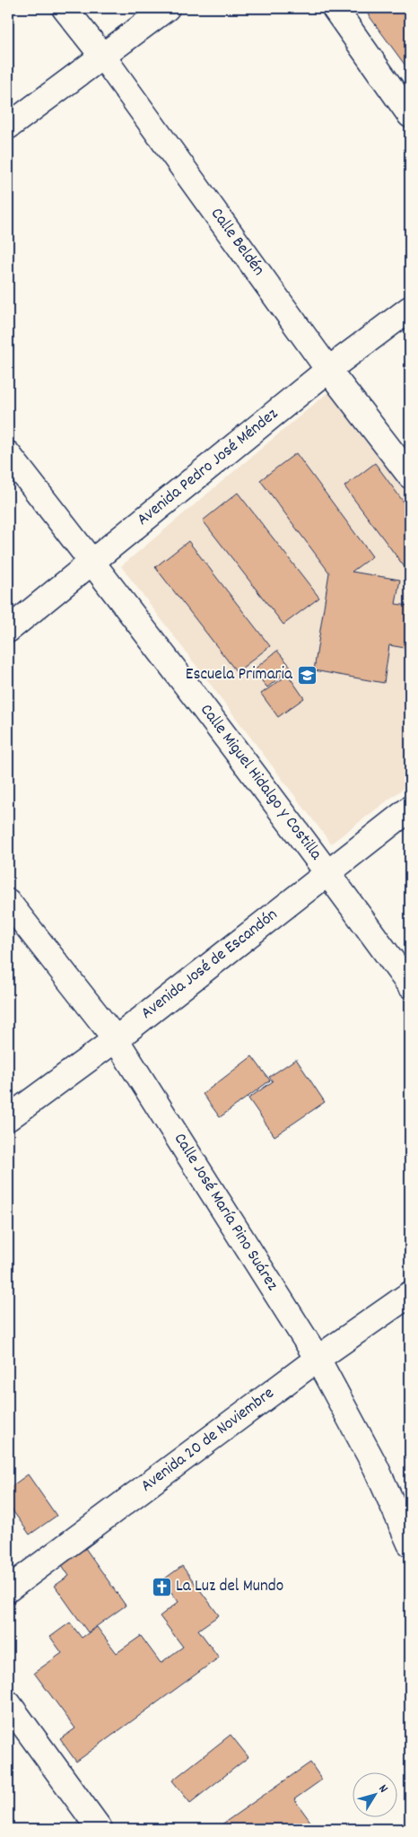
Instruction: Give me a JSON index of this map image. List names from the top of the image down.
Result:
{
  "streets": {
    "street": [
      "Calle Beldén",
      "Avenida Pedro José Méndez",
      "Calle Miguel Hidalgo y Costilla",
      "Avenida José de Escandón",
      "Calle José María Pino Suárez",
      "Avenida 20 de Noviembre"
    ]
  },
  "crossings": [
    ["Calle Beldén", "Avenida Pedro José Méndez"],
    ["Avenida Pedro José Méndez", "Calle Miguel Hidalgo y Costilla"],
    ["Calle Miguel Hidalgo y Costilla", "Avenida José de Escandón"],
    ["Avenida José de Escandón", "Calle José María Pino Suárez"],
    ["Calle José María Pino Suárez", "Avenida 20 de Noviembre"]
  ],
  "places": {
    "school or university": ["Escuela Primaria"],
    "church": ["La Luz del Mundo"]
  },
  "north": "top right"
}
